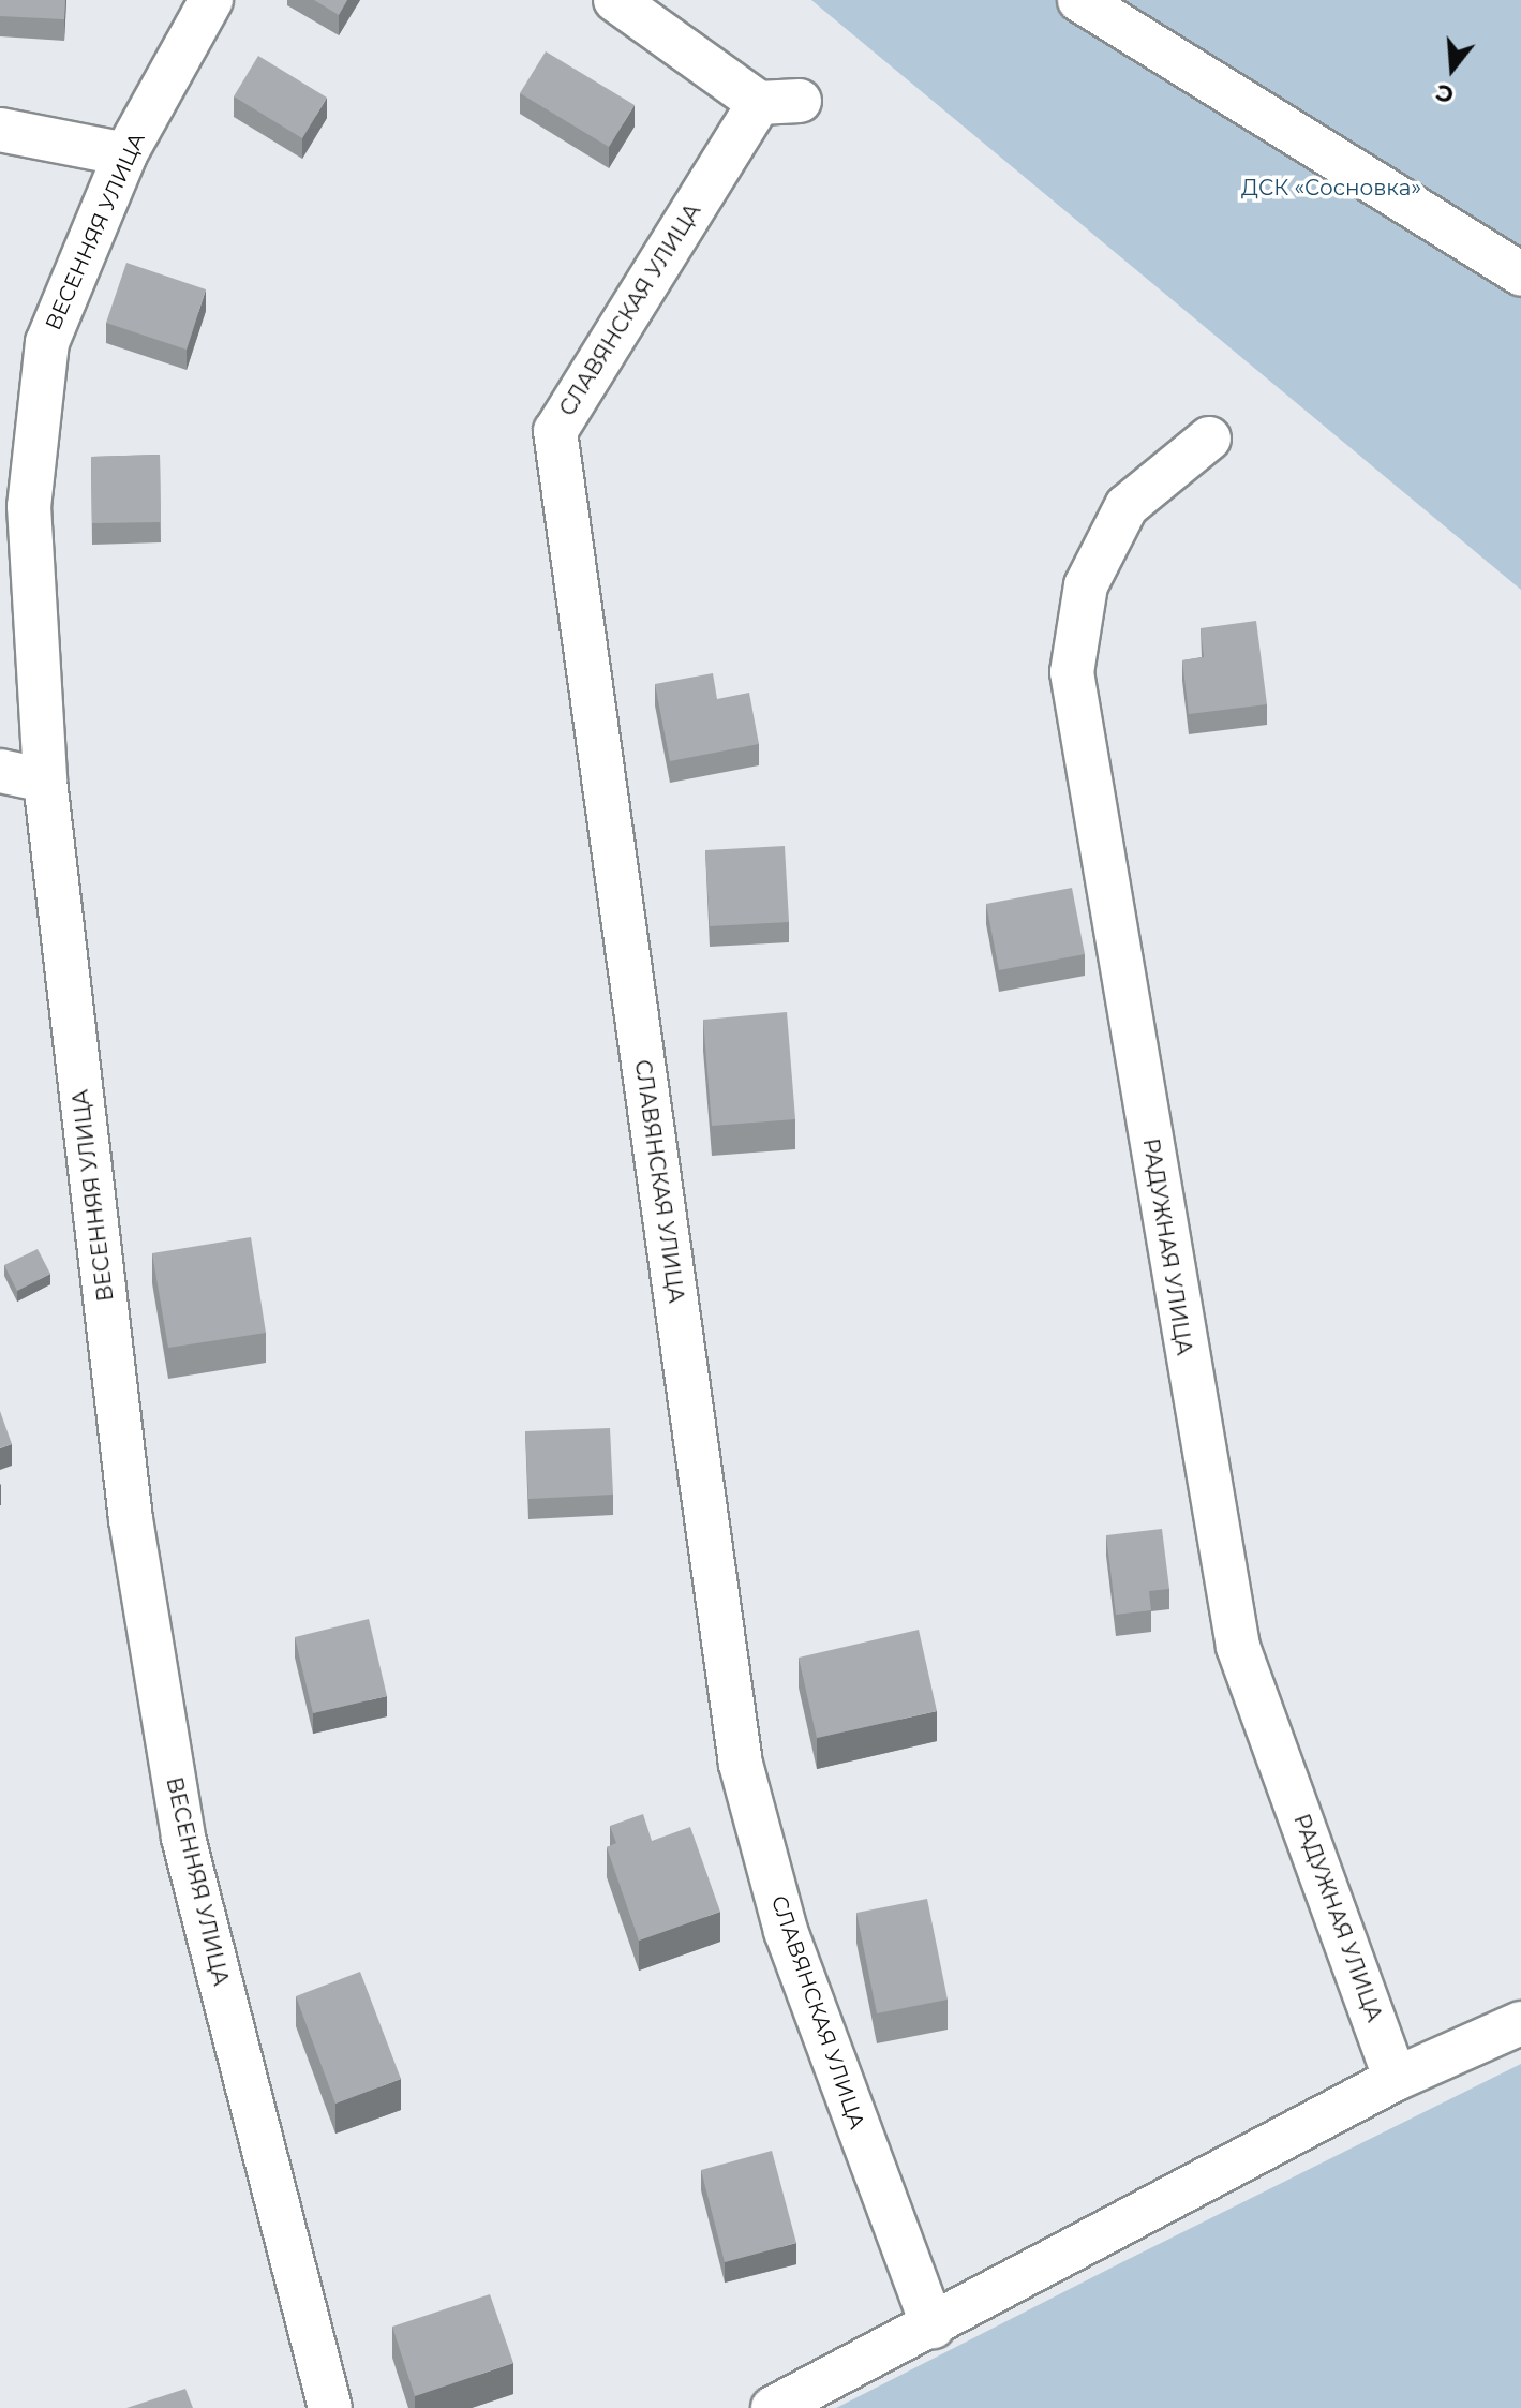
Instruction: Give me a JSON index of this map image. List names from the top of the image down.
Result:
{
  "streets": {
    "street": ["ВЕСЕННЯЯ УЛИЦА", "СЛАВЯНСКАЯ УЛИЦА", "РАДУЖНАЯ УЛИЦА"]
  },
  "parks": ["ДСК «Сосновка»"],
  "north": "bottom"
}
